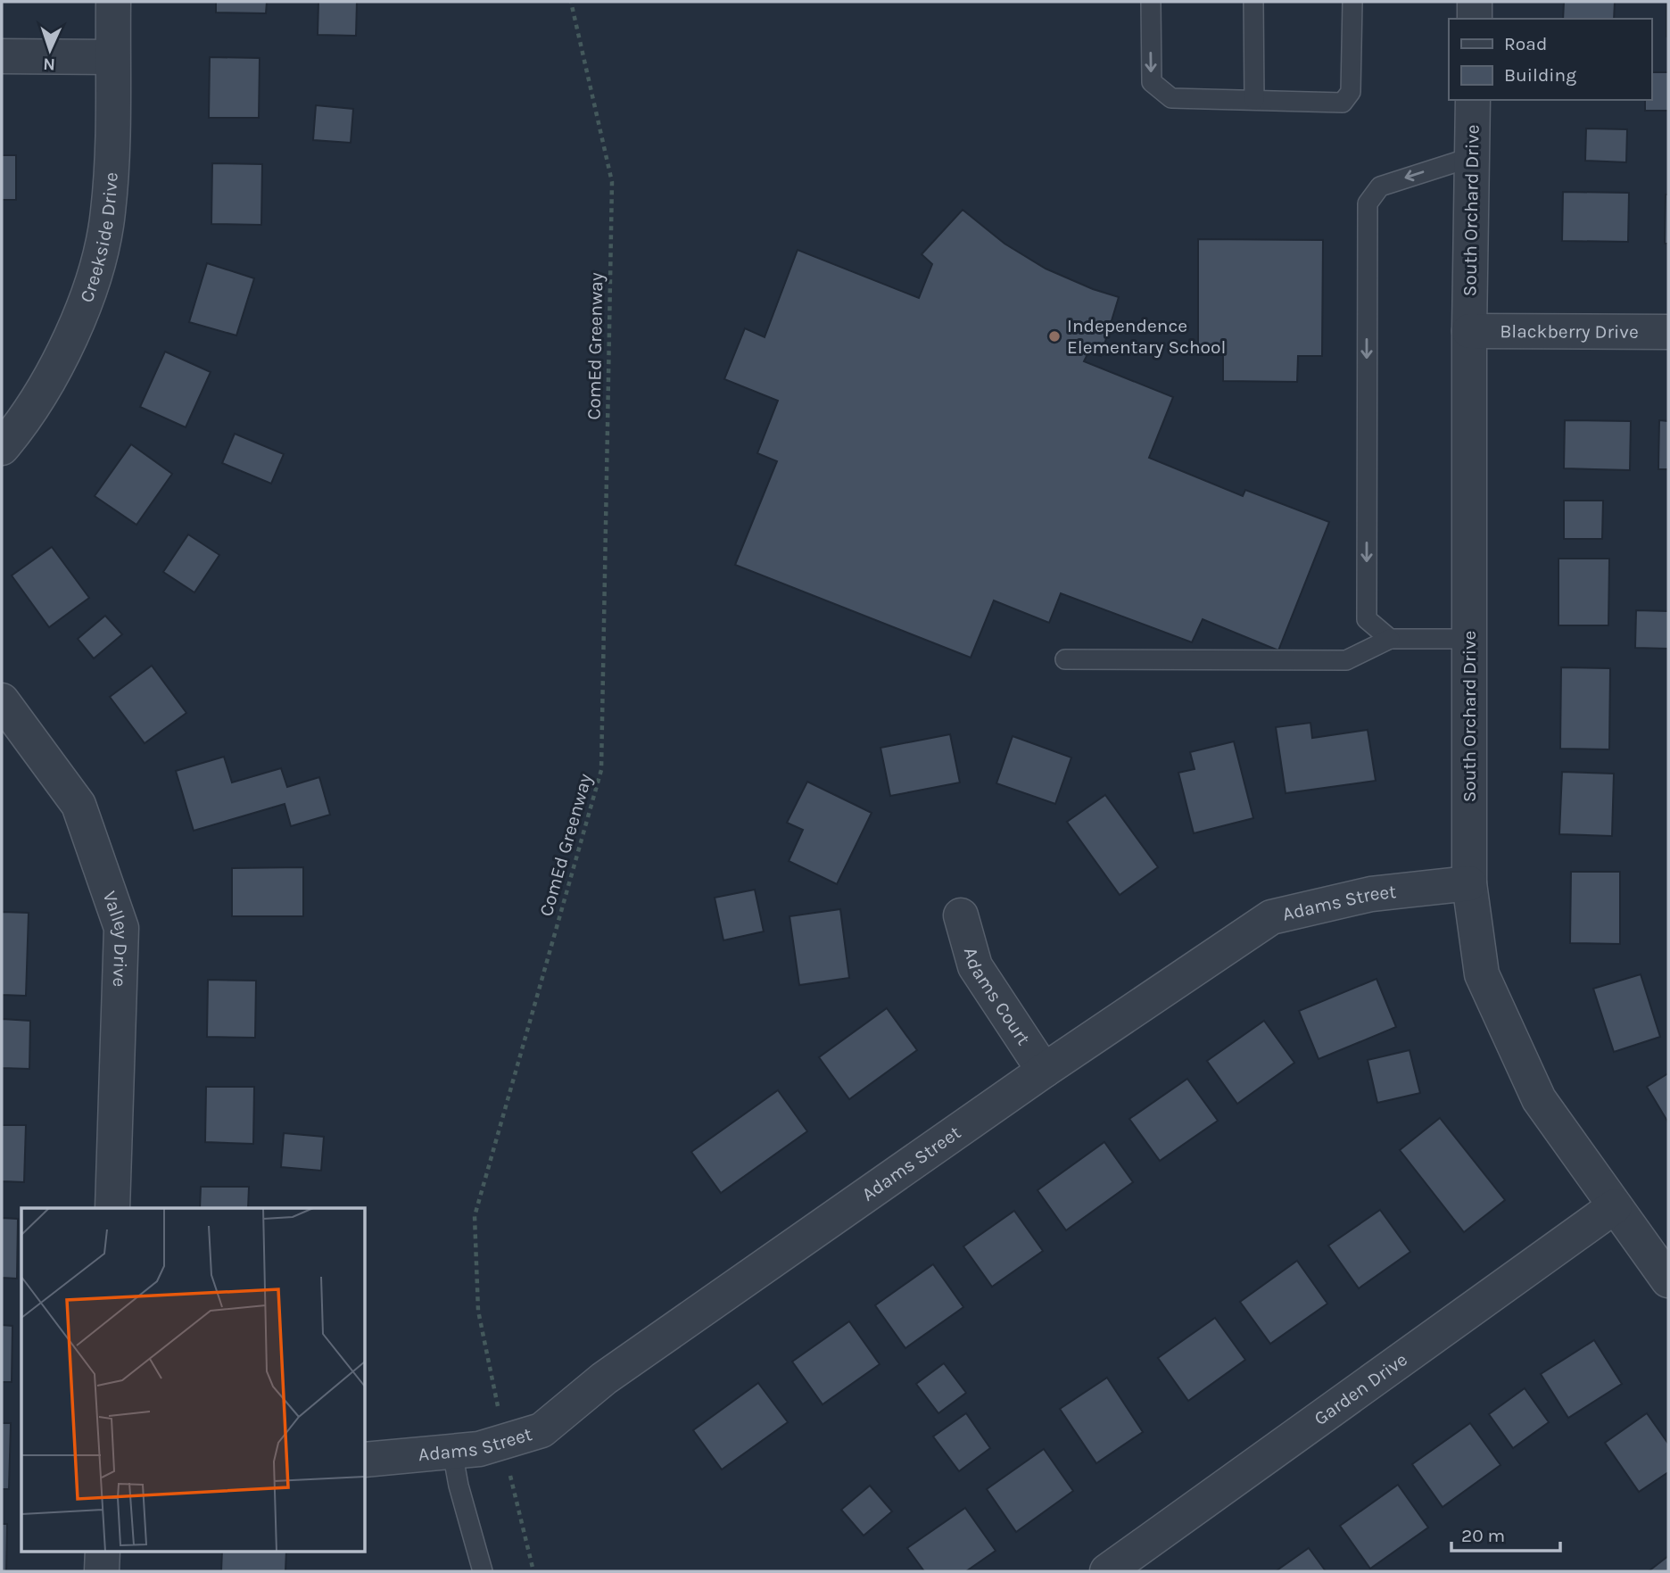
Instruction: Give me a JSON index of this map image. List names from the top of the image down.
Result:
{
  "streets": {
    "street": [
      "South Orchard Drive",
      "Creekside Drive",
      "Blackberry Drive",
      "Adams Street",
      "Valley Drive",
      "Adams Court",
      "Garden Drive"
    ],
    "path": ["ComEd Greenway"]
  },
  "crossings": [
    ["South Orchard Drive", "Blackberry Drive"],
    ["South Orchard Drive", "Adams Street"],
    ["South Orchard Drive", "Garden Drive"],
    ["ComEd Greenway", "Adams Street"],
    ["Adams Street", "Adams Court"]
  ],
  "places": ["Independence Elementary School"],
  "legend": ["Road", "Building"],
  "scale_bar": "20 m",
  "north": "bottom"
}
